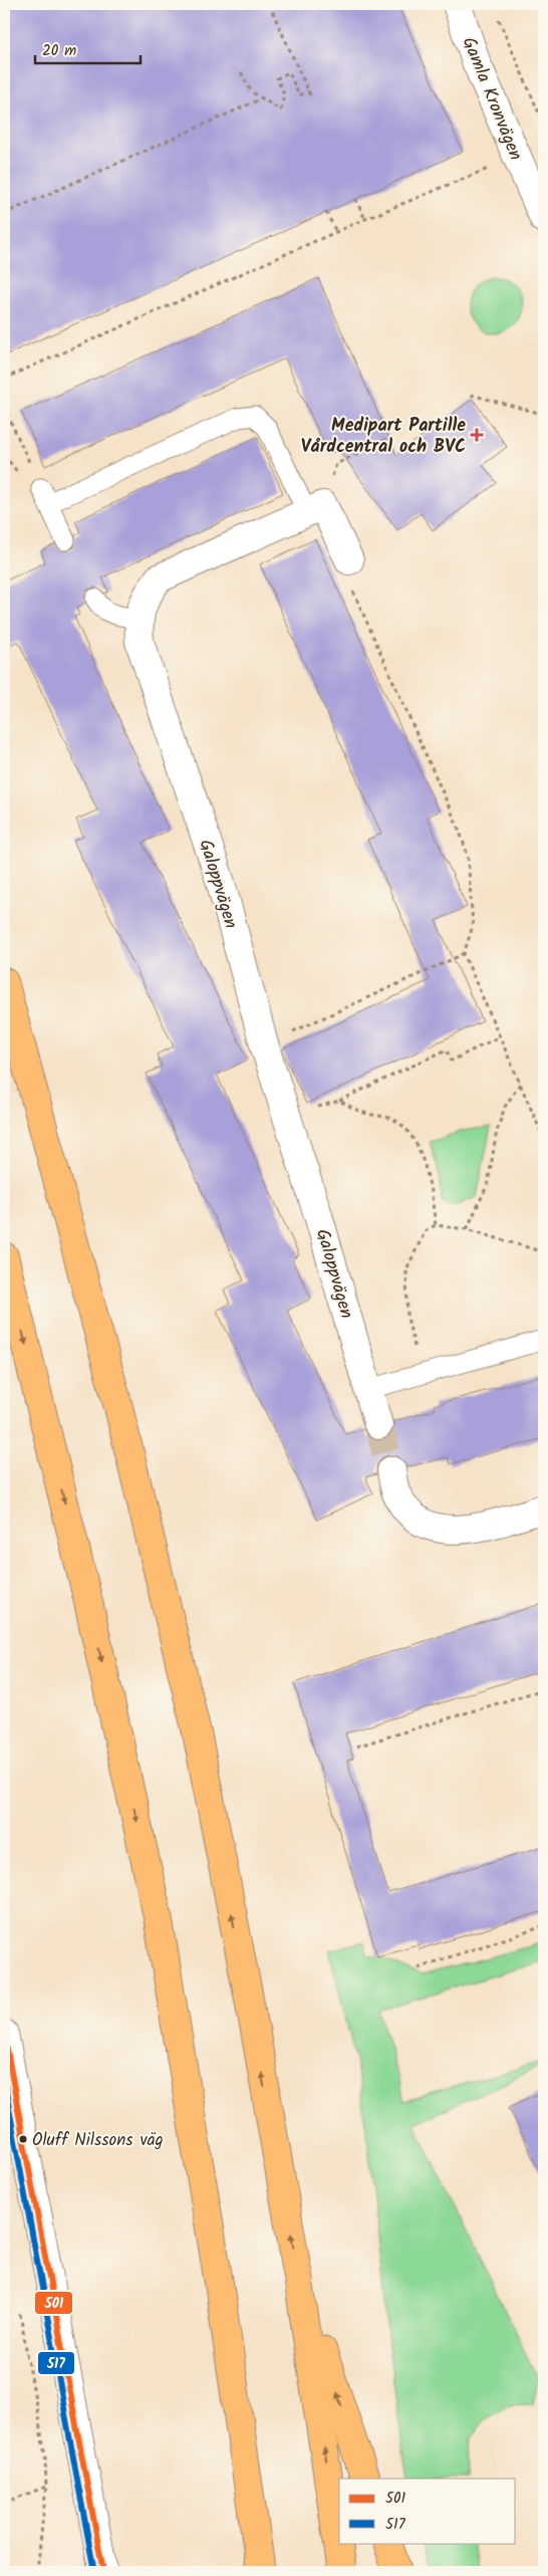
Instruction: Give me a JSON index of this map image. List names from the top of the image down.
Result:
{
  "streets": {
    "street": ["Gamla Kronvägen", "Galoppvägen"]
  },
  "places": {
    "health": ["Medipart Partille Vårdcentral och BVC"],
    "other": ["Oluff Nilssons väg"]
  },
  "lines": ["transit line 501", "transit line 517"],
  "legend": ["501", "517"],
  "scale_bar": "20 m"
}
